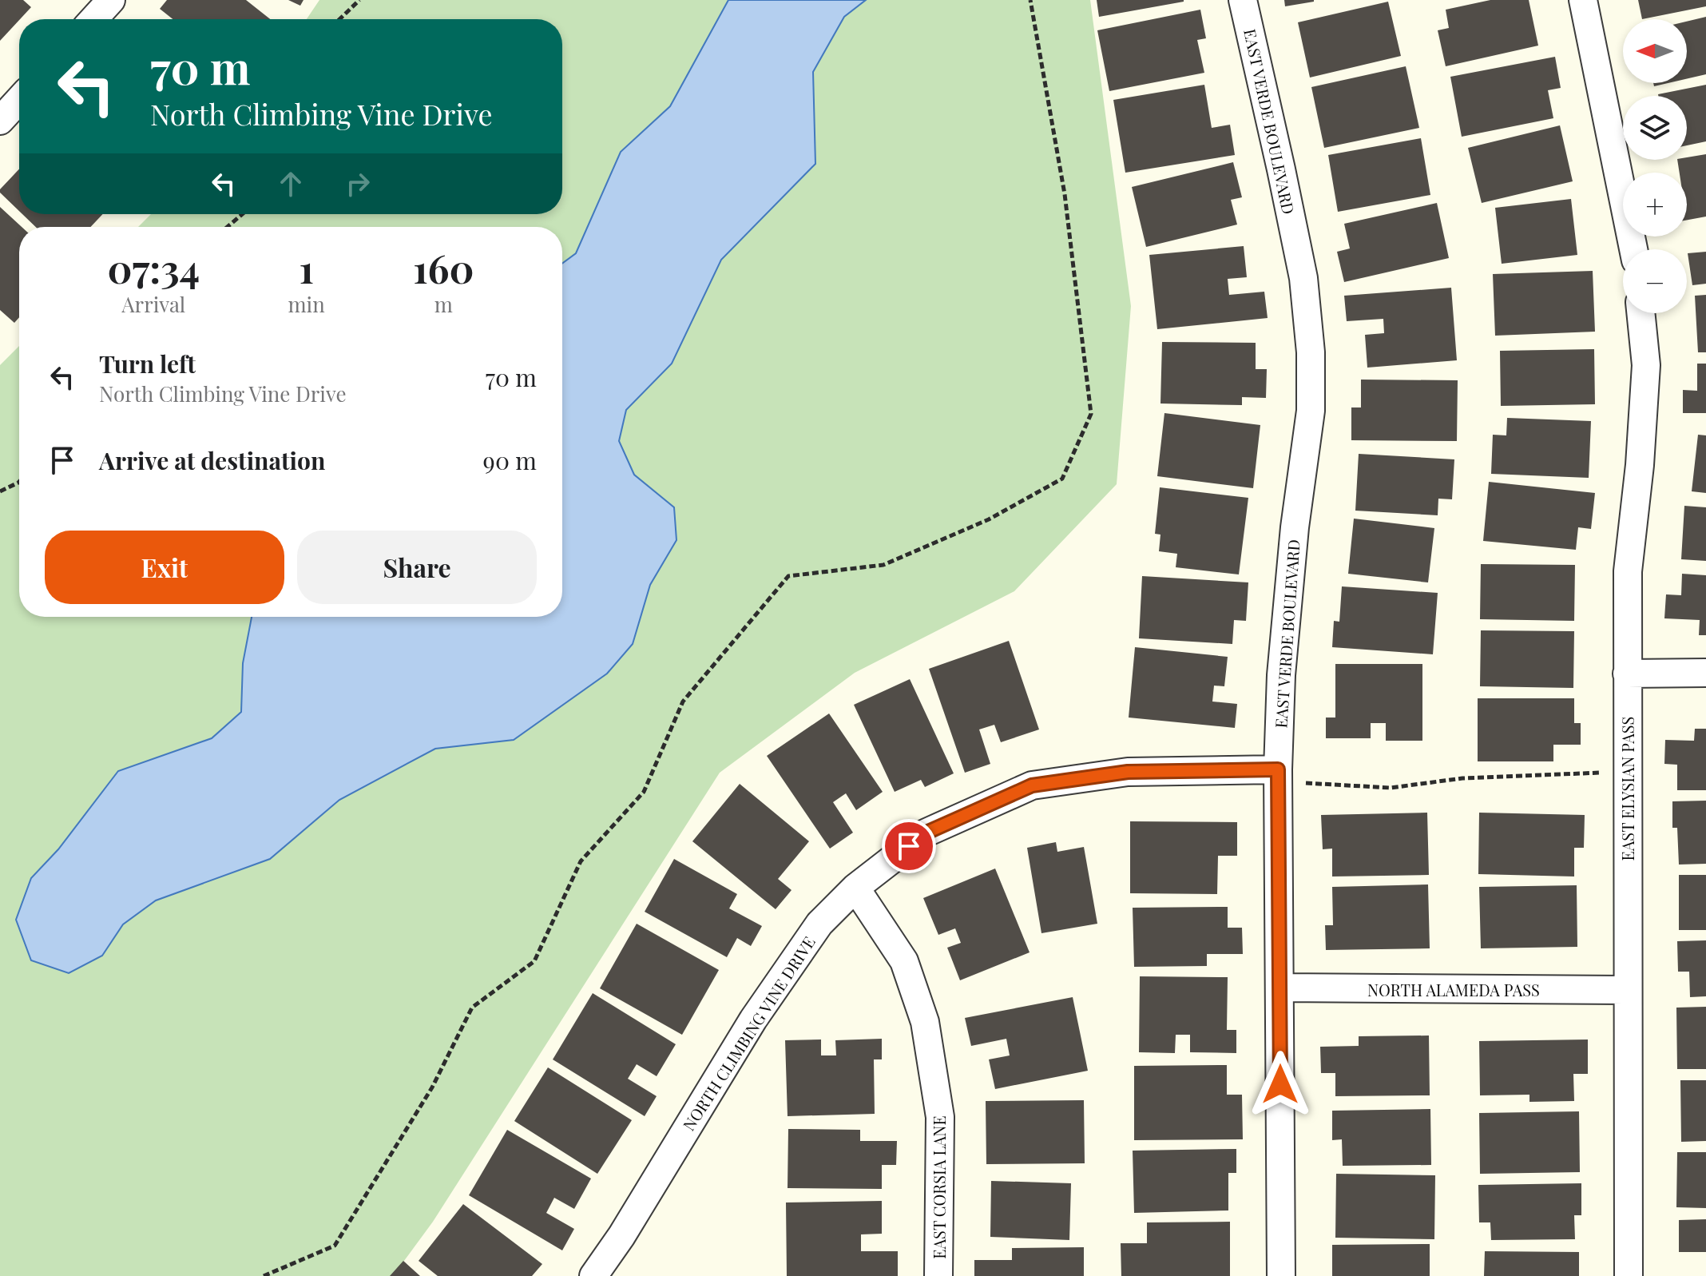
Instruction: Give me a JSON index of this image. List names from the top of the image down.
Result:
{
  "streets": {
    "street": [
      "EAST VERDE BOULEVARD",
      "EAST ELYSIAN PASS",
      "NORTH ALAMEDA PASS",
      "NORTH CLIMBING VINE DRIVE",
      "EAST CORSIA LANE"
    ]
  },
  "crossings": [
    ["EAST VERDE BOULEVARD", "NORTH ALAMEDA PASS"],
    ["EAST VERDE BOULEVARD", "NORTH CLIMBING VINE DRIVE"],
    ["EAST ELYSIAN PASS", "NORTH ALAMEDA PASS"],
    ["NORTH CLIMBING VINE DRIVE", "EAST CORSIA LANE"]
  ],
  "north": "left",
  "page": {
    "map_buttons": ["+", "−"],
    "turn": ["70 m", "North Climbing Vine Drive"],
    "eta": [
      "07:34",
      "Arrival",
      "1",
      "min",
      "160",
      "m"
    ],
    "list": [
      {
        "name": "Turn left",
        "note": "North Climbing Vine Drive",
        "value": "70 m"
      },
      {
        "name": "Arrive at destination",
        "value": "90 m"
      }
    ],
    "buttons": ["Exit", "Share"]
  }
}
